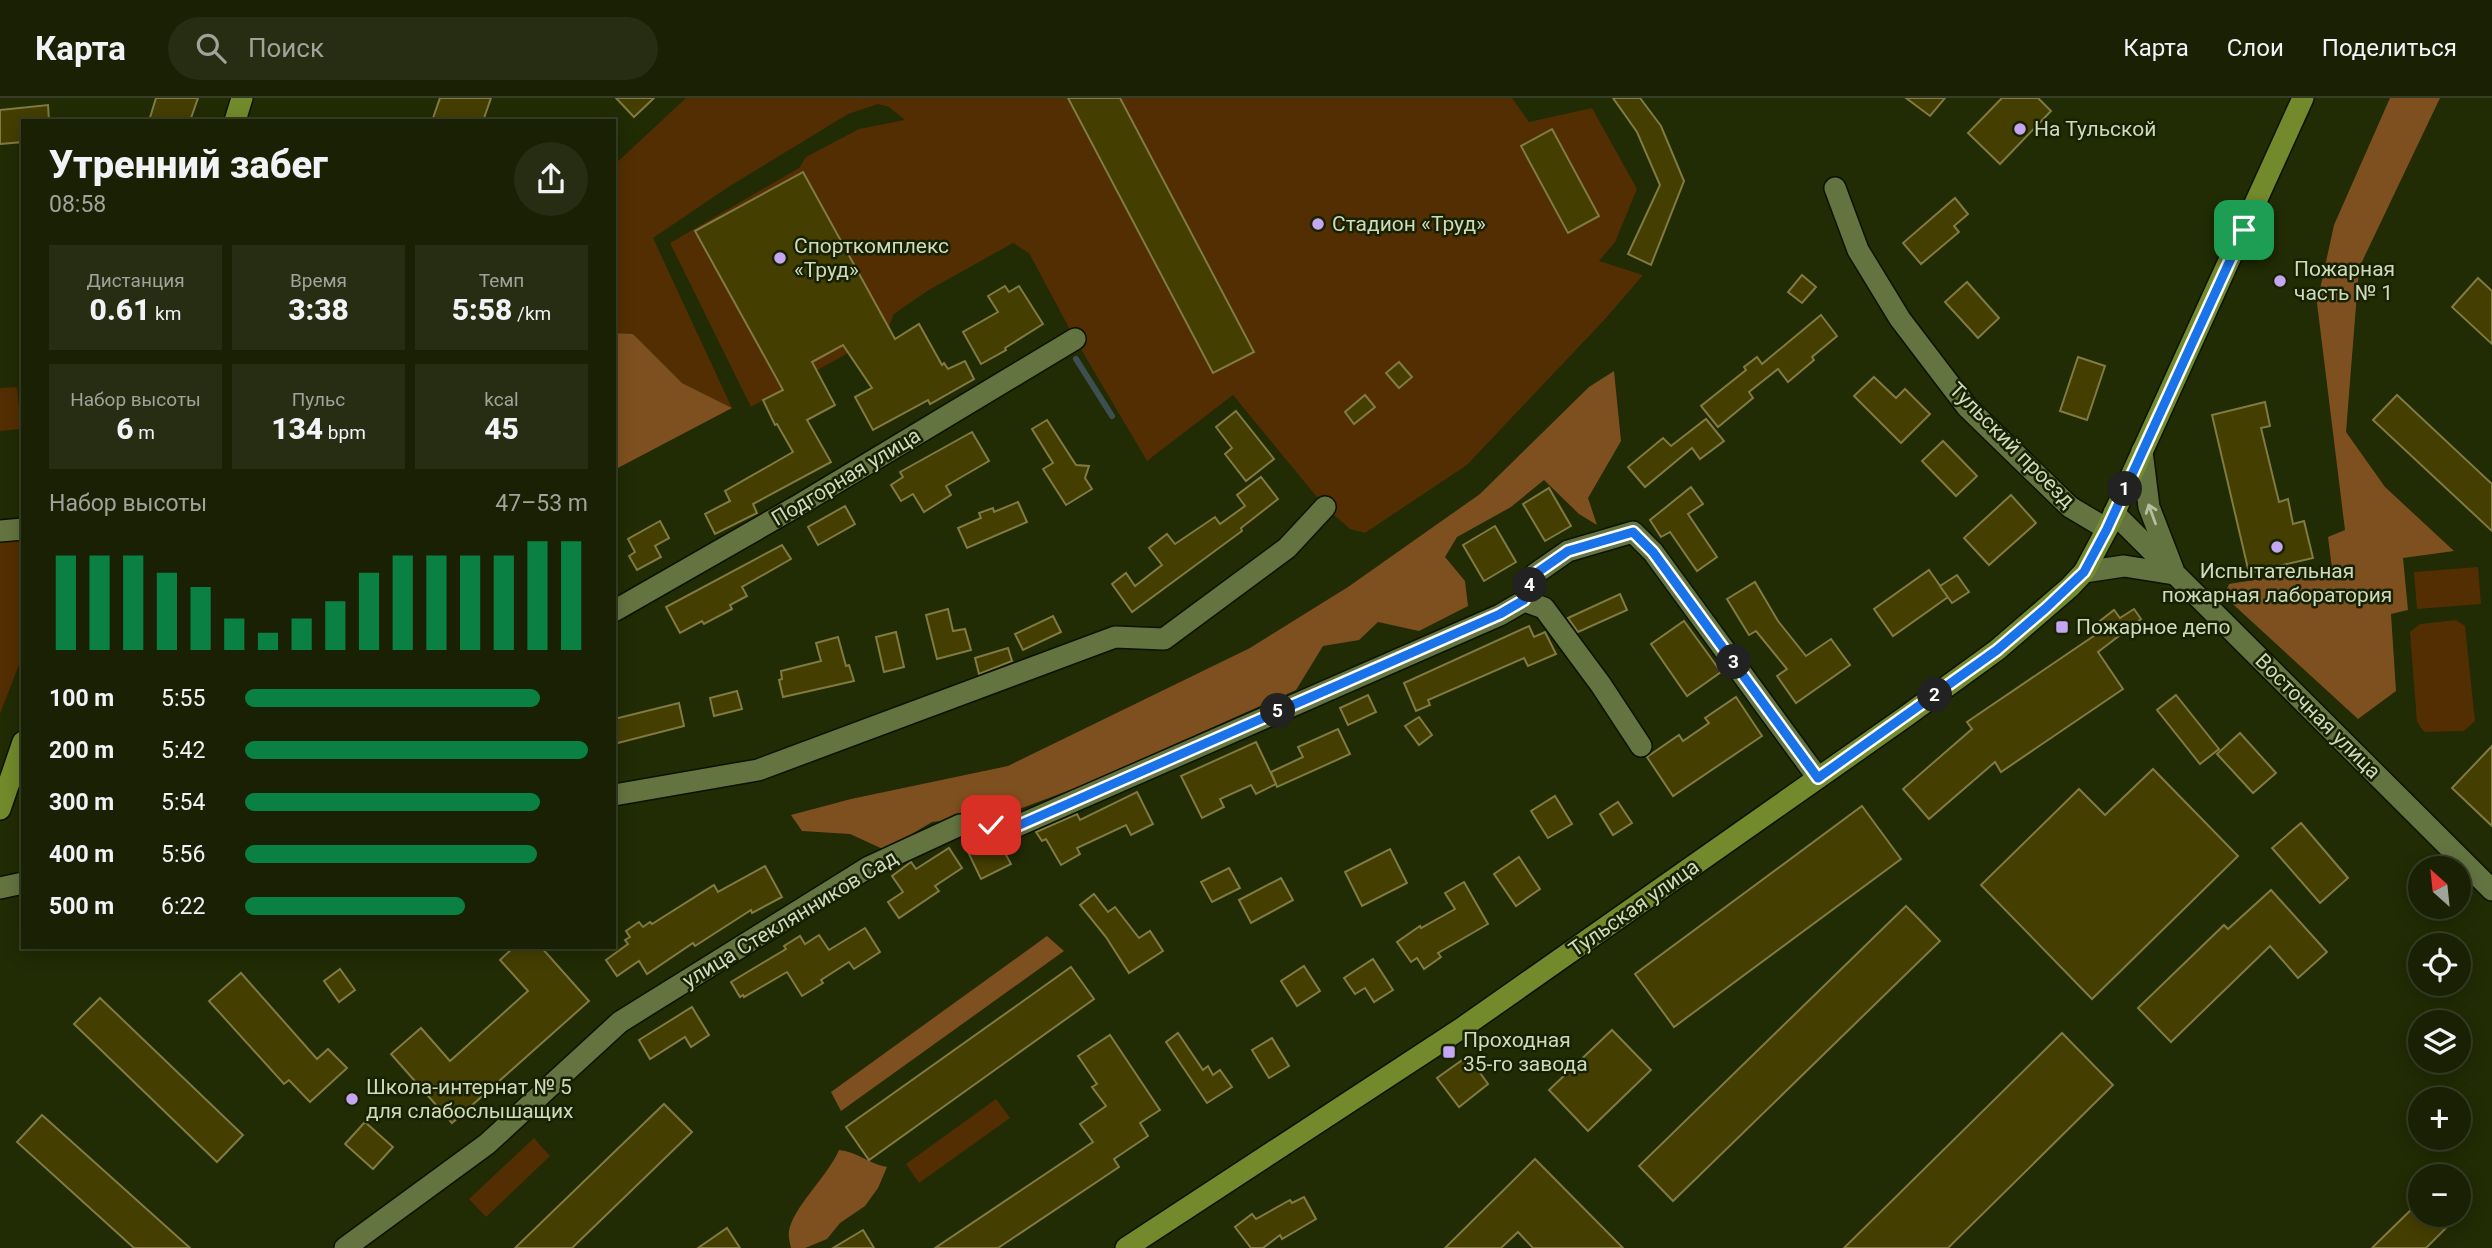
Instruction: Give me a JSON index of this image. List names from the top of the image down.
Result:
{
  "streets": {
    "main road": ["Тульская улица"],
    "street": [
      "Тульский проезд",
      "Подгорная улица",
      "Восточная улица",
      "улица Стеклянников Сад"
    ]
  },
  "crossings": [
    ["Тульский проезд", "Восточная улица"],
    ["Тульский проезд", "Тульская улица"],
    ["Восточная улица", "Тульская улица"]
  ],
  "places": {
    "other": [
      "На Тульской",
      "Стадион «Труд»",
      "Спорткомплекс «Труд»",
      "Пожарная часть № 1",
      "Испытательная пожарная лаборатория",
      "Школа-интернат № 5 для слабослышащих"
    ],
    "transit": ["Пожарное депо", "Проходная 35-го завода"]
  },
  "north": "top left",
  "page": {
    "header": "Карта",
    "search": "Поиск",
    "nav": ["Карта", "Слои", "Поделиться"],
    "heading": ["Утренний забег", "08:58"],
    "stats": [
      ["Дистанция", "0.61 km"],
      ["Время", "3:38"],
      ["Темп", "5:58 /km"],
      ["Набор высоты", "6 m"],
      ["Пульс", "134 bpm"],
      ["kcal", "45"]
    ],
    "pins": [
      "1",
      "4",
      "3",
      "2",
      "5"
    ],
    "chart": ["Набор высоты", "47–53 m"],
    "list": [
      {
        "name": "100 m",
        "note": "5:55"
      },
      {
        "name": "200 m",
        "note": "5:42"
      },
      {
        "name": "300 m",
        "note": "5:54"
      },
      {
        "name": "400 m",
        "note": "5:56"
      },
      {
        "name": "500 m",
        "note": "6:22"
      }
    ],
    "map_buttons": ["+", "−"]
  }
}
